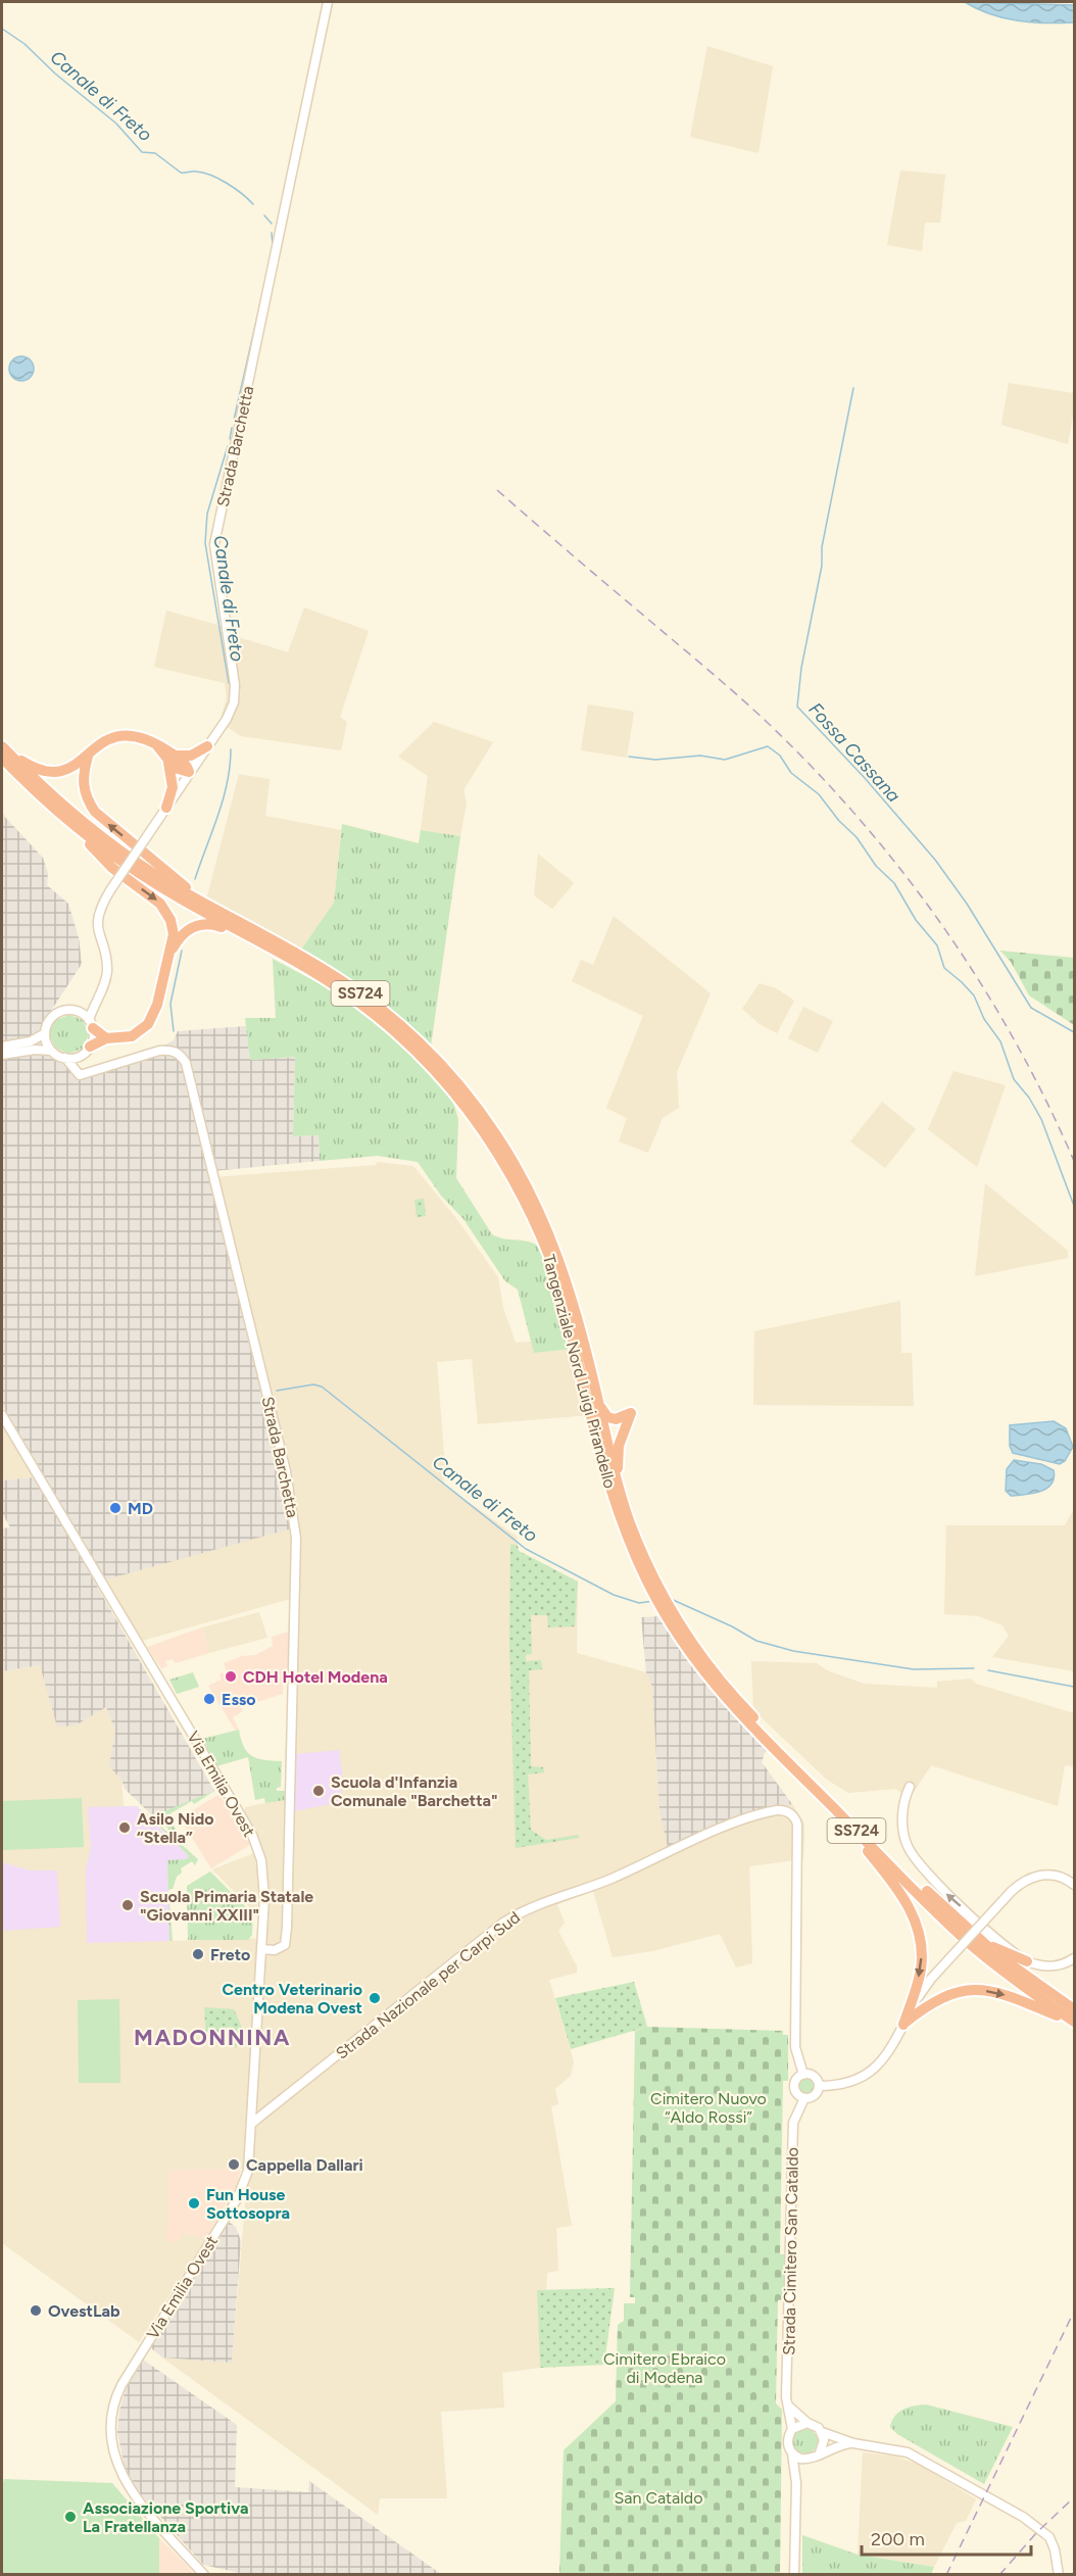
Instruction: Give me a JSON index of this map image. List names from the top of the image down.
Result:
{
  "streets": {
    "highway": ["SS724", "Tangenziale Nord Luigi Pirandello"],
    "street": [
      "Strada Barchetta",
      "Via Emilia Ovest",
      "Strada Nazionale per Carpi Sud",
      "Strada Cimitero San Cataldo"
    ]
  },
  "crossings": [
    ["Strada Barchetta", "Via Emilia Ovest"],
    ["Via Emilia Ovest", "Strada Nazionale per Carpi Sud"],
    ["Strada Nazionale per Carpi Sud", "Strada Cimitero San Cataldo"]
  ],
  "districts": ["MADONNINA"],
  "water": ["Canale di Freto", "Fossa Cassana"],
  "parks": ["Cimitero Nuovo “Aldo Rossi”", "Cimitero Ebraico di Modena", "San Cataldo"],
  "places": [
    "MD",
    "CDH Hotel Modena",
    "Esso",
    "Scuola d'Infanzia Comunale \"Barchetta\"",
    "Asilo Nido “Stella”",
    "Scuola Primaria Statale \"Giovanni XXIII\"",
    "Freto",
    "Centro Veterinario Modena Ovest",
    "Cappella Dallari",
    "Fun House Sottosopra",
    "OvestLab",
    "Associazione Sportiva La Fratellanza"
  ],
  "scale_bar": "200 m"
}
